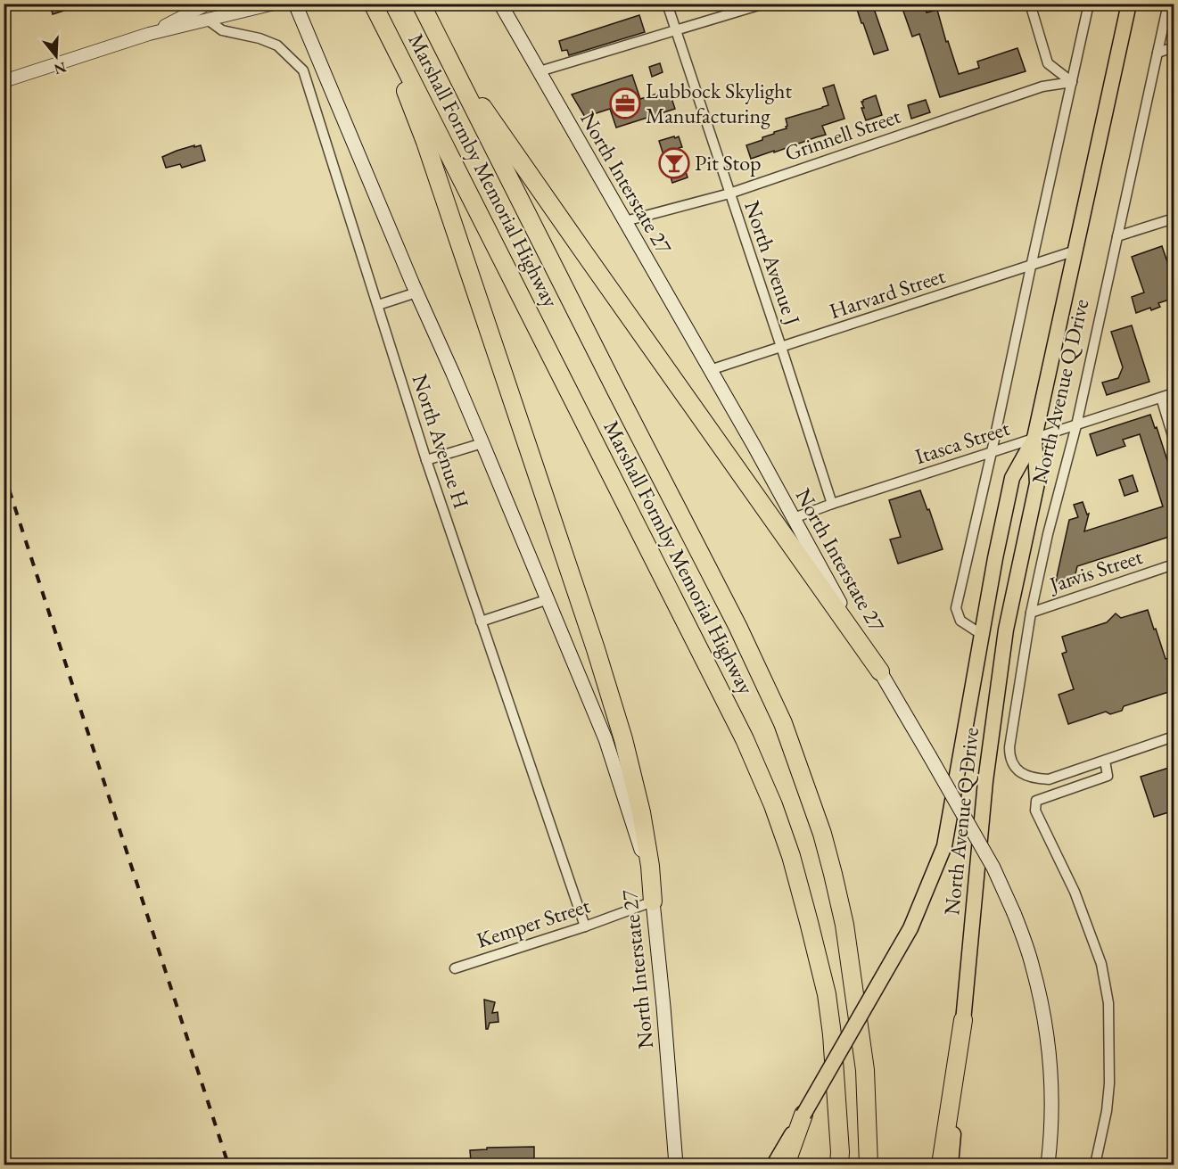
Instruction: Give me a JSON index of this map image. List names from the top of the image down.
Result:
{
  "streets": {
    "highway": ["Marshall Formby Memorial Highway"],
    "main road": ["North Interstate 27", "North Avenue Q Drive"],
    "street": [
      "Grinnell Street",
      "North Avenue J",
      "Harvard Street",
      "North Avenue H",
      "Itasca Street",
      "Jarvis Street",
      "Kemper Street"
    ]
  },
  "crossings": [
    ["Grinnell Street", "North Interstate 27"],
    ["Grinnell Street", "North Avenue J"],
    ["North Interstate 27", "Harvard Street"],
    ["North Interstate 27", "Itasca Street"],
    ["North Interstate 27", "Kemper Street"],
    ["North Avenue J", "Harvard Street"],
    ["North Avenue J", "Itasca Street"],
    ["Harvard Street", "North Avenue Q Drive"],
    ["North Avenue Q Drive", "Itasca Street"],
    ["North Avenue Q Drive", "Jarvis Street"],
    ["North Avenue H", "Kemper Street"]
  ],
  "places": {
    "office": ["Lubbock Skylight Manufacturing"],
    "bar": ["Pit Stop"]
  },
  "north": "bottom"
}
